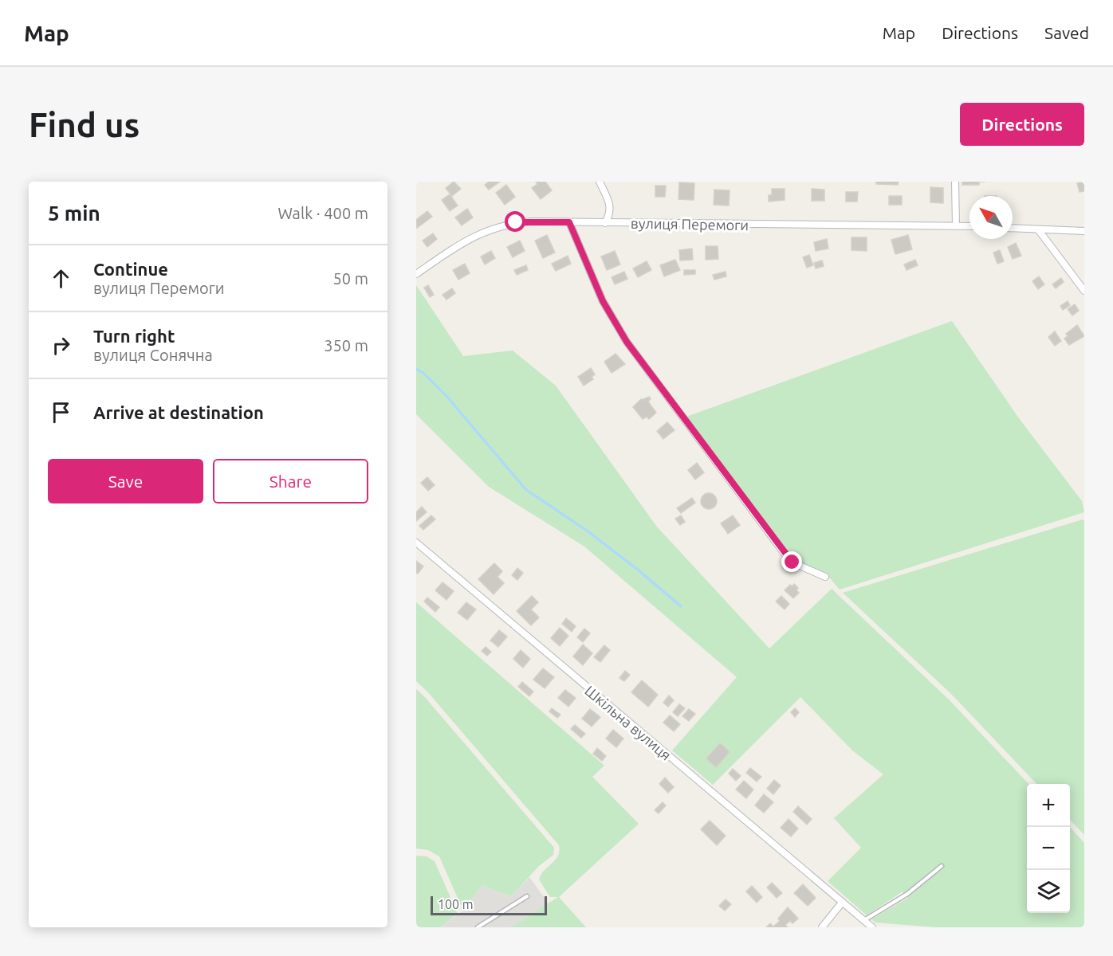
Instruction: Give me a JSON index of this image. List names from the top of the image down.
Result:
{
  "streets": {
    "street": ["вулиця Перемоги", "Шкільна вулиця"]
  },
  "scale_bar": "100 m",
  "north": "top left",
  "page": {
    "header": "Map",
    "nav": ["Map", "Directions", "Saved"],
    "buttons": [
      "Directions",
      ["Save", "Share"]
    ],
    "title": "Find us",
    "heading": ["5 min", "Walk · 400 m"],
    "list": [
      ["Continue", "вулиця Перемоги", "50 m"],
      ["Turn right", "вулиця Сонячна", "350 m"],
      "Arrive at destination"
    ],
    "map_buttons": ["+", "−"],
    "scale": "100 m"
  }
}
